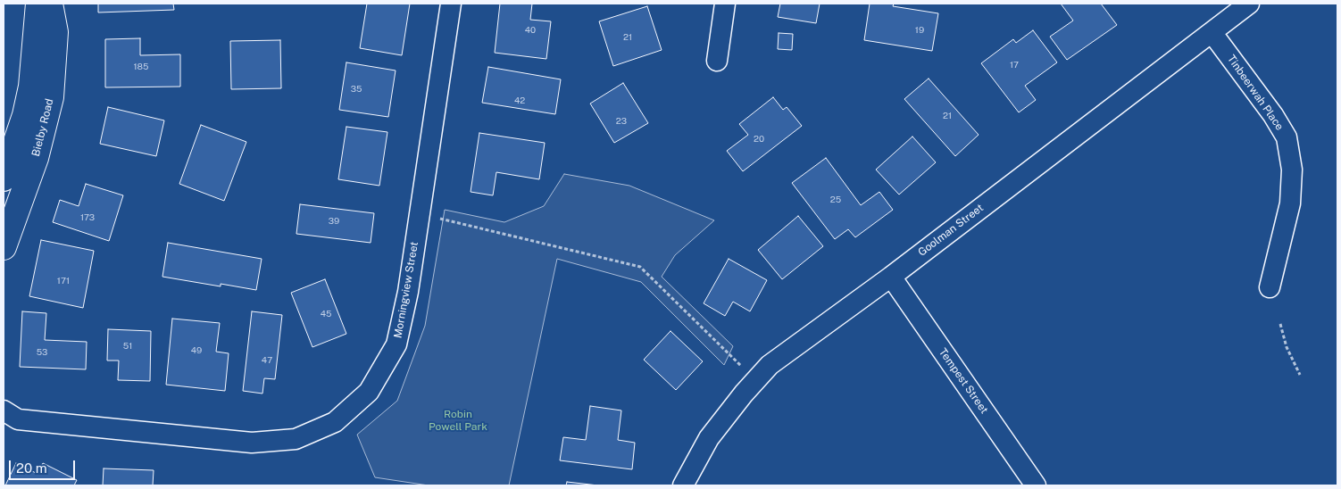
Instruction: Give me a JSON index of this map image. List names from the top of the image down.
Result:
{
  "streets": {
    "street": [
      "Tinbeerwah Place",
      "Bielby Road",
      "Goolman Street",
      "Morningview Street",
      "Tempest Street"
    ]
  },
  "crossings": [
    ["Tinbeerwah Place", "Goolman Street"],
    ["Goolman Street", "Tempest Street"]
  ],
  "parks": ["Robin Powell Park"],
  "house_numbers": [
    "40",
    "19",
    "21",
    "17",
    "185",
    "35",
    "42",
    "21",
    "23",
    "20",
    "25",
    "173",
    "39",
    "171",
    "45",
    "51",
    "49",
    "53",
    "47"
  ],
  "scale_bar": "20 m"
}
